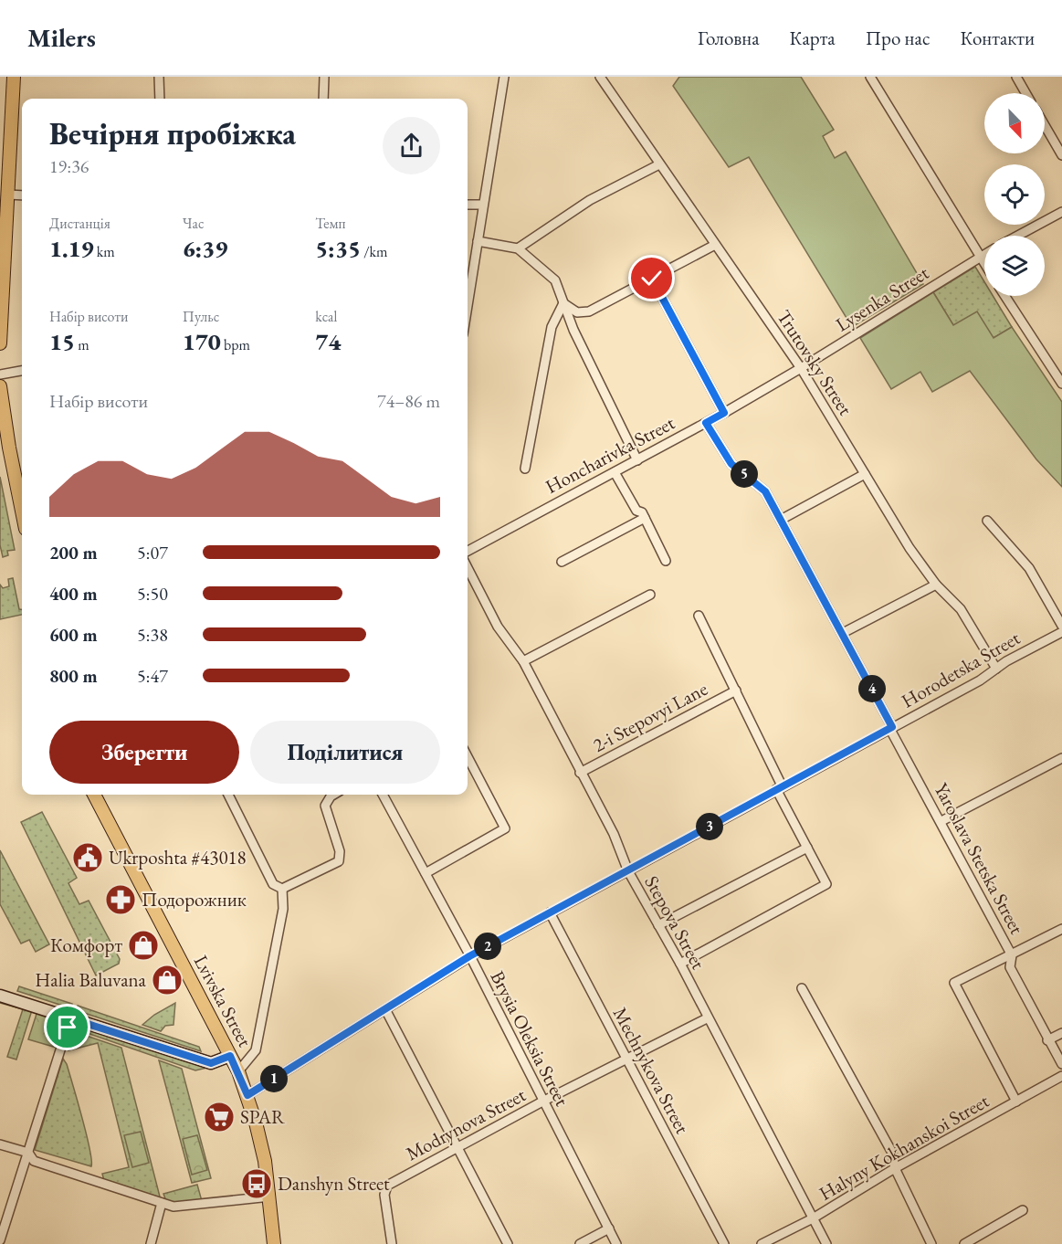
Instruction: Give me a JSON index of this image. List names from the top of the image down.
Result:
{
  "streets": {
    "main road": ["Lvivska Street"],
    "street": [
      "Lysenka Street",
      "Trutovsky Street",
      "Honcharivka Street",
      "Horodetska Street",
      "2-i Stepovyi Lane",
      "Yaroslava Stetska Street",
      "Stepova Street",
      "Brysia Oleksia Street",
      "Mechnykova Street",
      "Modrynova Street",
      "Halyny Kokhanskoi Street"
    ]
  },
  "crossings": [
    ["Lysenka Street", "Trutovsky Street"],
    ["Lysenka Street", "Honcharivka Street"],
    ["Trutovsky Street", "Honcharivka Street"],
    ["Trutovsky Street", "Horodetska Street"],
    ["Honcharivka Street", "Yaroslava Stetska Street"],
    ["Horodetska Street", "Yaroslava Stetska Street"],
    ["Horodetska Street", "Stepova Street"],
    ["Horodetska Street", "Lvivska Street"],
    ["Horodetska Street", "Brysia Oleksia Street"],
    ["Horodetska Street", "Mechnykova Street"],
    ["2-i Stepovyi Lane", "Stepova Street"],
    ["Stepova Street", "Modrynova Street"],
    ["Stepova Street", "Halyny Kokhanskoi Street"],
    ["Brysia Oleksia Street", "Modrynova Street"],
    ["Mechnykova Street", "Modrynova Street"]
  ],
  "places": {
    "public building": ["Ukrposhta #43018"],
    "pharmacy": ["Подорожник"],
    "shop": ["Комфорт", "Halia Baluvana"],
    "supermarket": ["SPAR"],
    "bus stop": ["Danshyn Street"]
  },
  "north": "bottom right",
  "page": {
    "header": "Milers",
    "nav": [
      "Головна",
      "Карта",
      "Про нас",
      "Контакти"
    ],
    "heading": ["Вечірня пробіжка", "19:36"],
    "stats": [
      ["Дистанція", "1.19 km"],
      ["Час", "6:39"],
      ["Темп", "5:35 /km"],
      ["Набір висоти", "15 m"],
      ["Пульс", "170 bpm"],
      ["kcal", "74"]
    ],
    "chart": ["Набір висоти", "74–86 m"],
    "pins": [
      "5",
      "4",
      "3",
      "2",
      "1"
    ],
    "list": [
      {
        "name": "200 m",
        "note": "5:07"
      },
      {
        "name": "400 m",
        "note": "5:50"
      },
      {
        "name": "600 m",
        "note": "5:38"
      },
      {
        "name": "800 m",
        "note": "5:47"
      }
    ],
    "buttons": ["Зберегти", "Поділитися"]
  }
}
